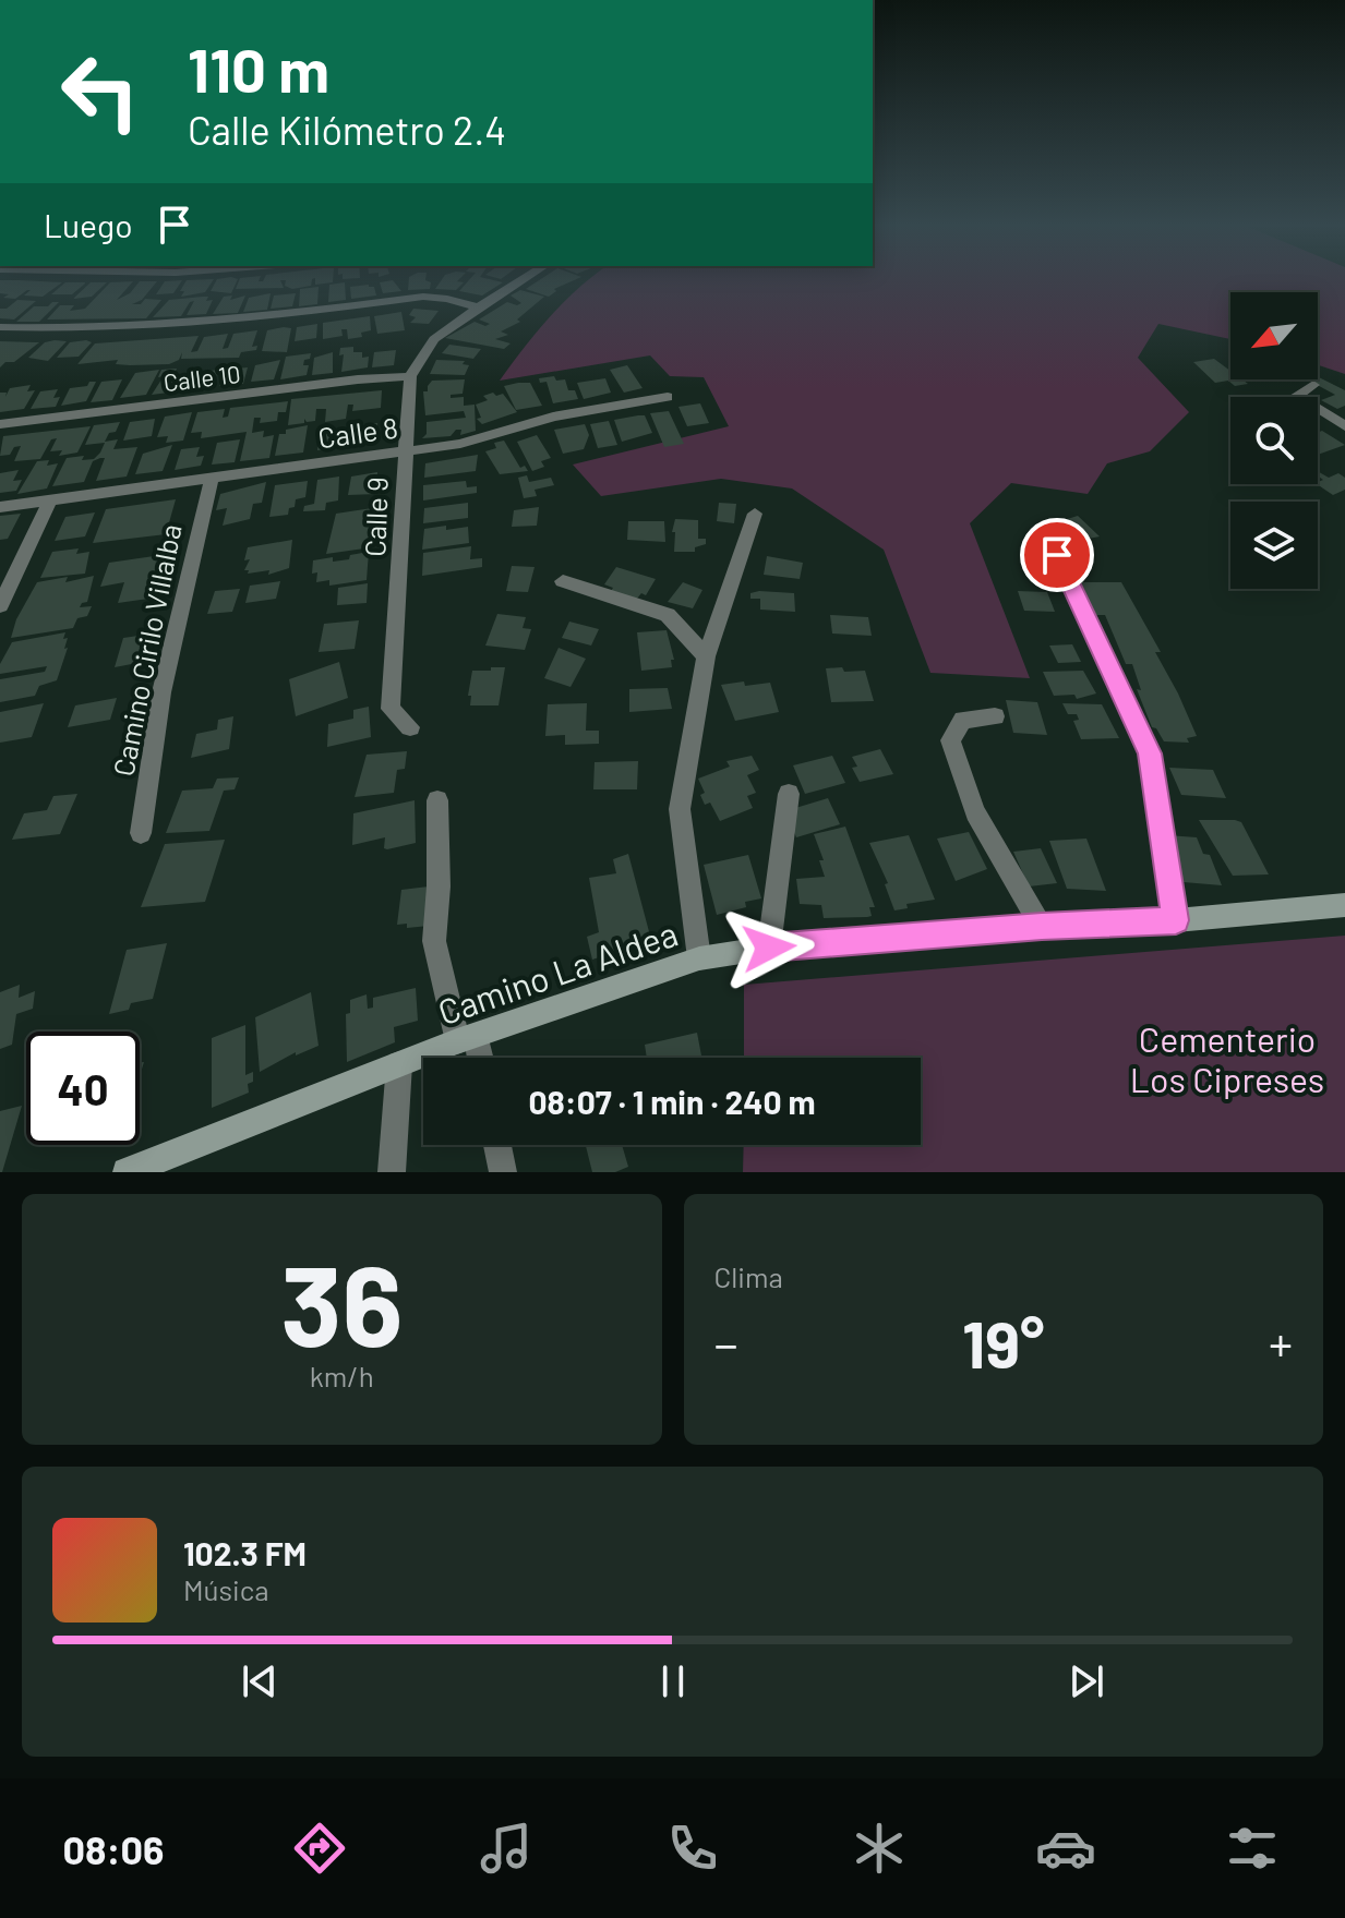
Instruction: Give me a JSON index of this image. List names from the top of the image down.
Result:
{
  "streets": {
    "street": [
      "Calle 10",
      "Calle 8",
      "Calle 9",
      "Camino Cirilo Villalba",
      "Camino La Aldea"
    ]
  },
  "crossings": [
    ["Calle 10", "Calle 9"],
    ["Calle 8", "Calle 9"],
    ["Calle 8", "Camino Cirilo Villalba"]
  ],
  "parks": ["Cementerio Los Cipreses"],
  "north": "bottom left",
  "page": {
    "turn": ["110 m", "Calle Kilómetro 2.4"],
    "then": "Luego",
    "limit": "40",
    "trip": "08:07 · 1 min · 240 m",
    "tile": [
      ["36", "km/h"],
      "Clima"
    ],
    "heat": ["−", "19°", "+"],
    "song": ["102.3 FM", "Música"],
    "tabs": "08:06"
  }
}
